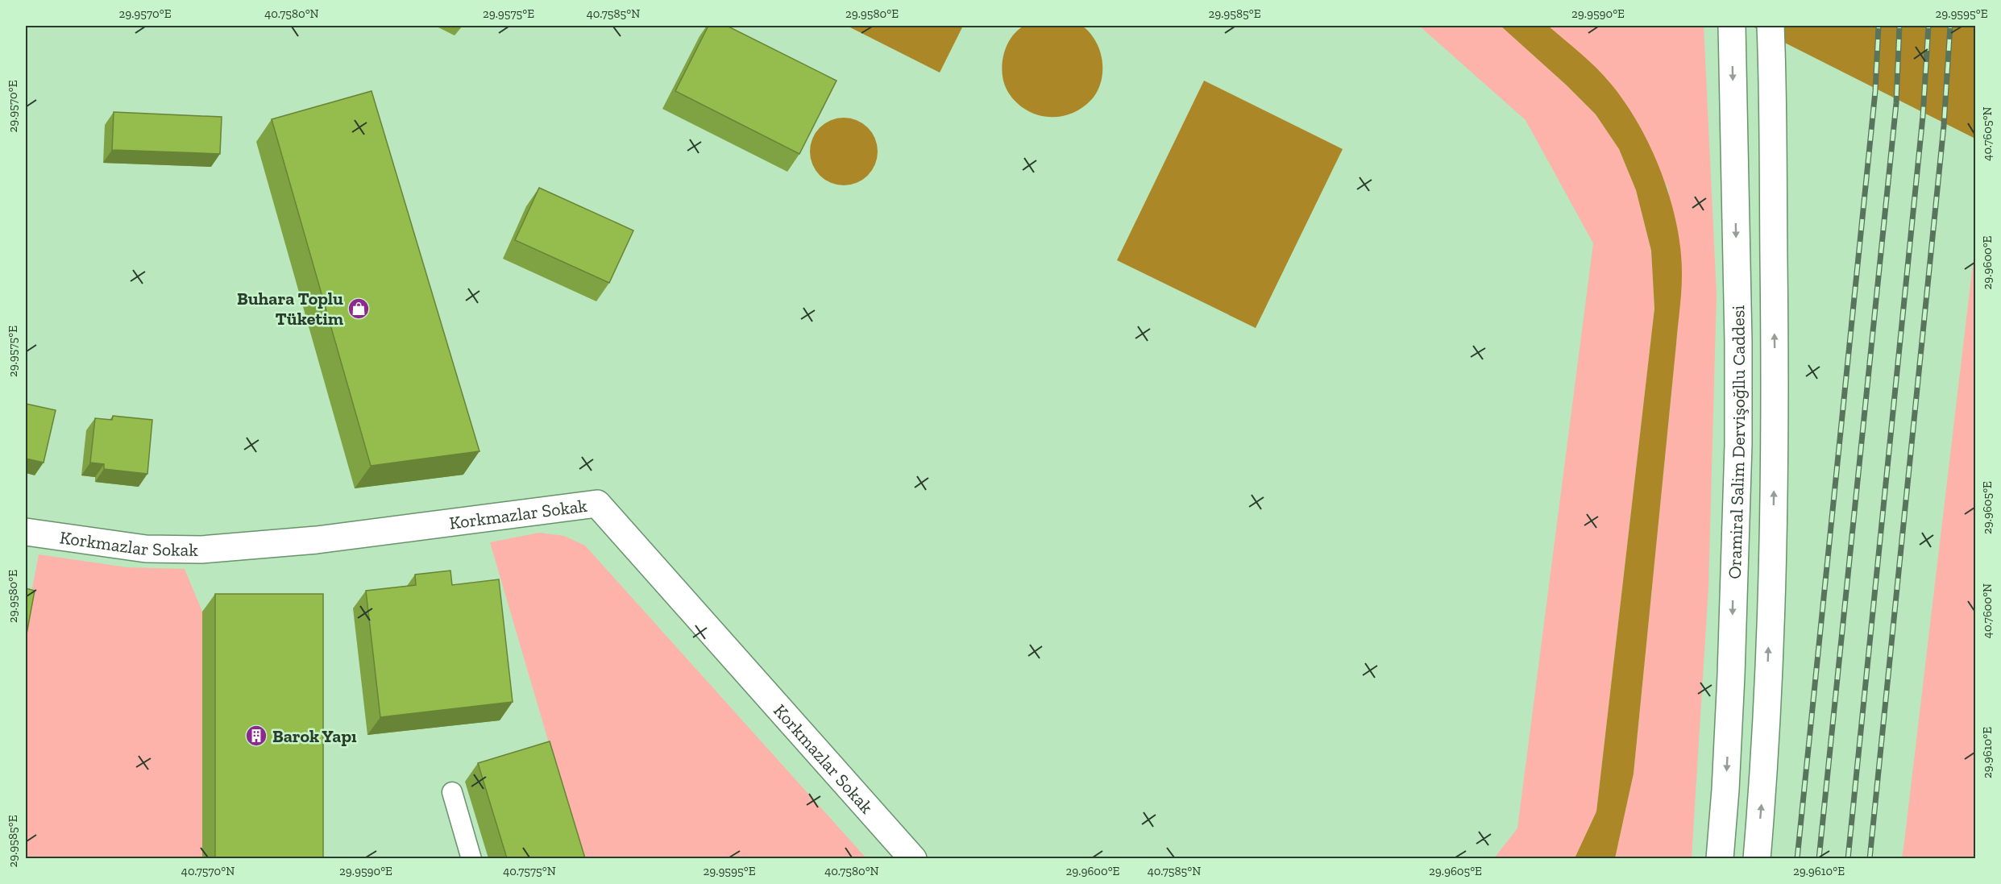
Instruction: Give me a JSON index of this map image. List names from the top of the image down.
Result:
{
  "streets": {
    "main road": ["Oramiral Salim Dervişoğllu Caddesi", "Korkmazlar Sokak"]
  },
  "places": {
    "shop": ["Buhara Toplu Tüketim"],
    "building": ["Barok Yapı"]
  },
  "coordinates": [
    "29.9570°E",
    "40.7580°N",
    "29.9575°E",
    "40.7585°N",
    "29.9580°E",
    "29.9585°E",
    "29.9590°E",
    "29.9595°E",
    "40.7605°N",
    "29.9600°E",
    "29.9605°E",
    "40.7600°N",
    "29.9610°E",
    "40.7570°N",
    "40.7575°N"
  ]
}
